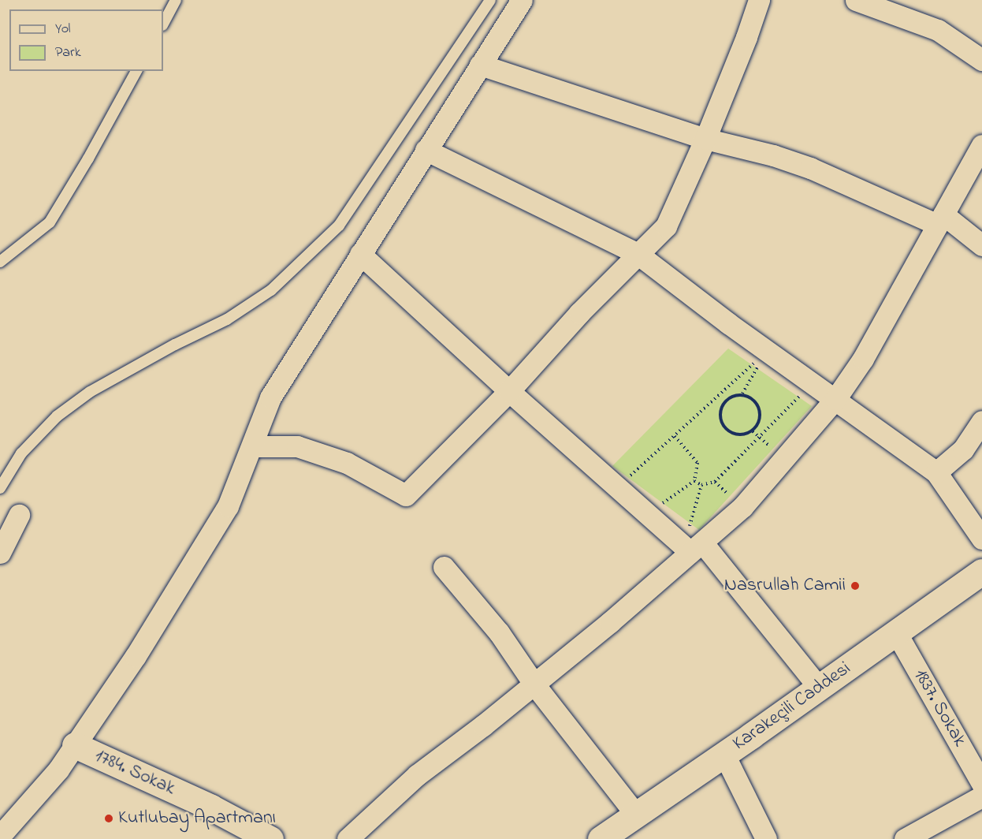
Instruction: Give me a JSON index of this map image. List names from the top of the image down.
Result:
{
  "streets": {
    "main road": ["Karakeçili Caddesi", "1784. Sokak"],
    "street": ["1837. Sokak"]
  },
  "crossings": [
    ["Karakeçili Caddesi", "1837. Sokak"]
  ],
  "places": ["Nasrullah Camii", "Kutlubay Apartmanı"],
  "legend": ["Yol", "Park"]
}
